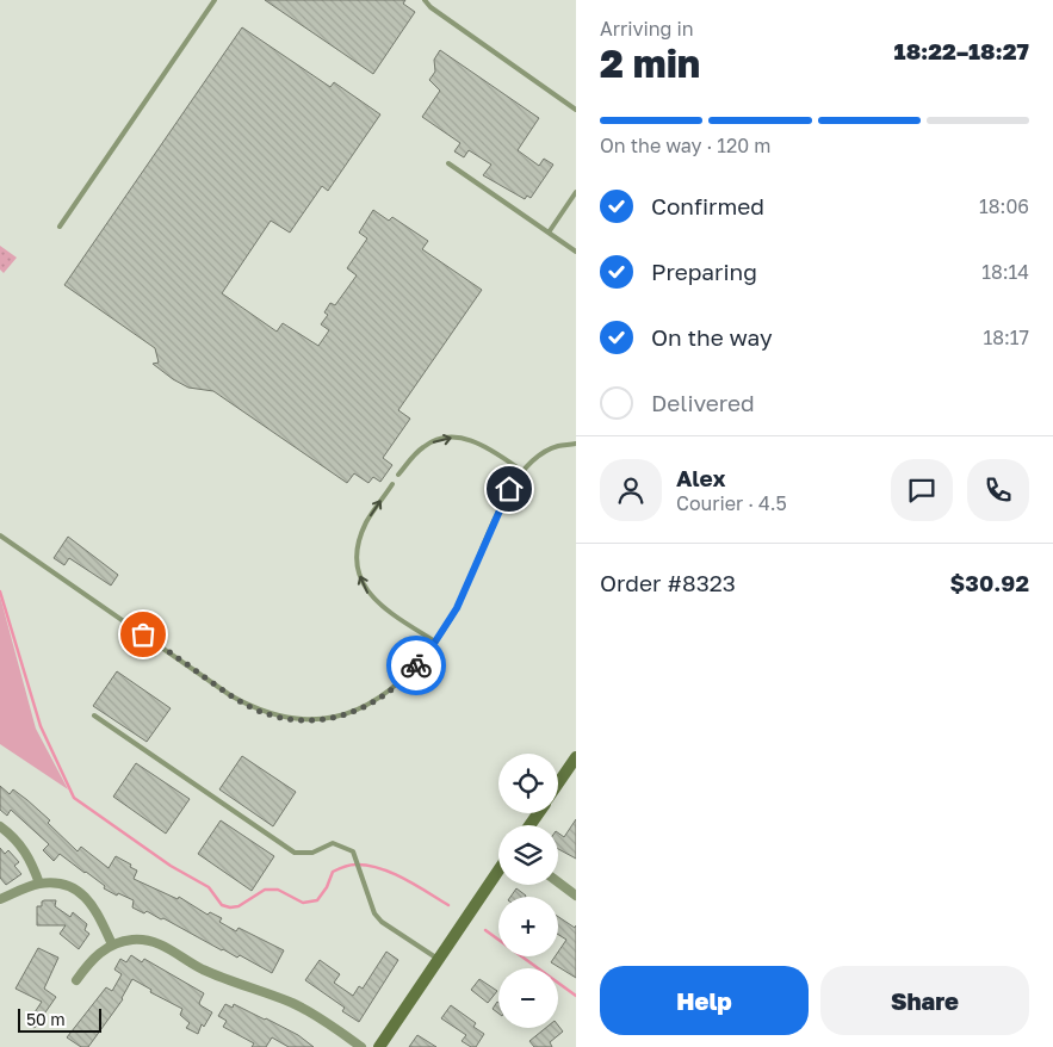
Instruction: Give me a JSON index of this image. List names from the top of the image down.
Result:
{
  "scale_bar": "50 m",
  "page": {
    "heading": ["2 min", "Arriving in", "18:22–18:27"],
    "panel": [
      "Alex",
      "Courier · 4.5",
      "Order #8323",
      "$30.92"
    ],
    "bar": "On the way · 120 m",
    "list": [
      ["Confirmed", "18:06"],
      ["Preparing", "18:14"],
      ["On the way", "18:17"],
      "Delivered"
    ],
    "map_buttons": ["+", "−"],
    "buttons": ["Help", "Share"],
    "scale": "50 m"
  }
}
